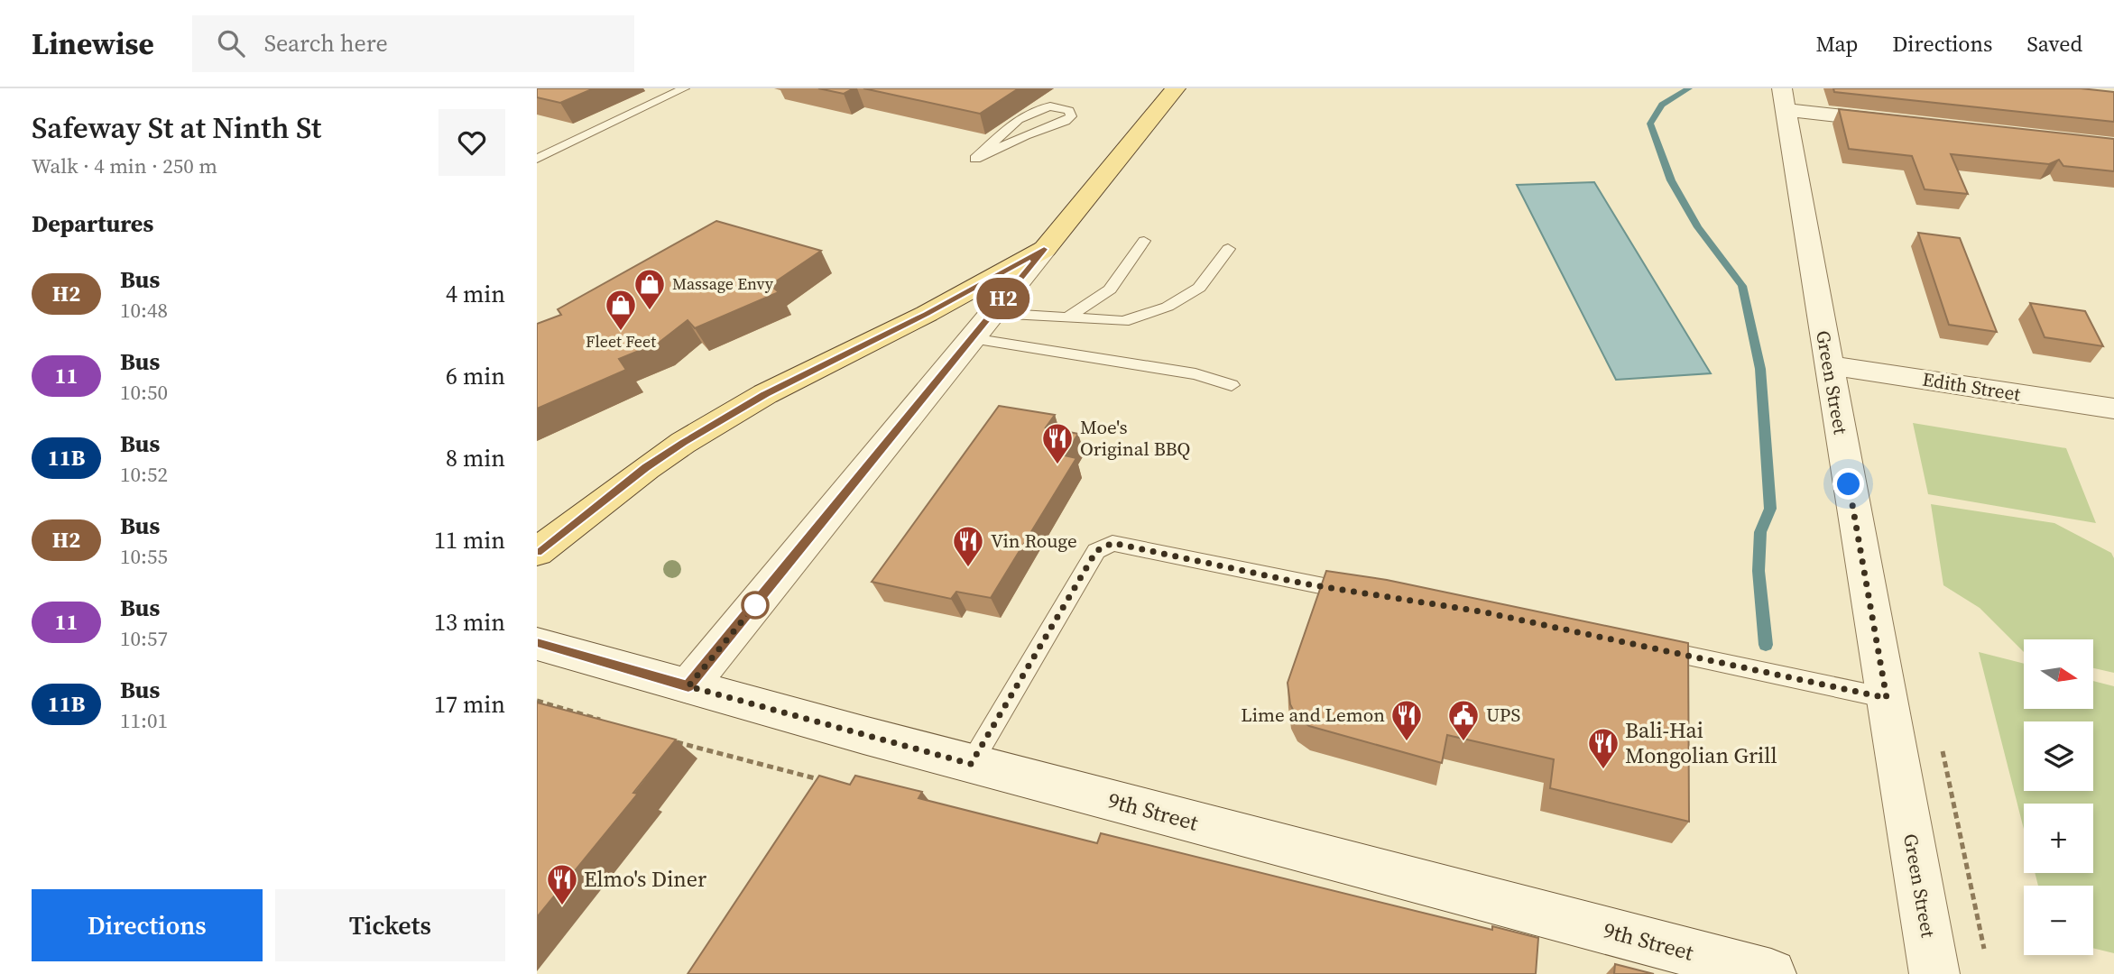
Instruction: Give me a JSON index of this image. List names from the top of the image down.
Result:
{
  "streets": {
    "street": ["Green Street", "Edith Street", "9th Street"]
  },
  "crossings": [
    ["Green Street", "Edith Street"]
  ],
  "places": {
    "shop": ["Massage Envy", "Fleet Feet"],
    "restaurant": [
      "Moe's Original BBQ",
      "Vin Rouge",
      "Lime and Lemon",
      "Bali-Hai Mongolian Grill",
      "Elmo's Diner"
    ],
    "public building": ["UPS"]
  },
  "lines": ["bus line H2"],
  "north": "right",
  "page": {
    "header": "Linewise",
    "search": "Search here",
    "nav": ["Map", "Directions", "Saved"],
    "heading": [
      ["Safeway St at Ninth St", "Walk · 4 min · 250 m"],
      "Departures"
    ],
    "on_map": "H2",
    "list": [
      {
        "mark": "H2",
        "name": "Bus",
        "note": "10:48",
        "value": "4 min"
      },
      {
        "mark": "11",
        "name": "Bus",
        "note": "10:50",
        "value": "6 min"
      },
      {
        "mark": "11B",
        "name": "Bus",
        "note": "10:52",
        "value": "8 min"
      },
      {
        "mark": "H2",
        "name": "Bus",
        "note": "10:55",
        "value": "11 min"
      },
      {
        "mark": "11",
        "name": "Bus",
        "note": "10:57",
        "value": "13 min"
      },
      {
        "mark": "11B",
        "name": "Bus",
        "note": "11:01",
        "value": "17 min"
      }
    ],
    "map_buttons": ["+", "−"],
    "buttons": ["Directions", "Tickets"]
  }
}
